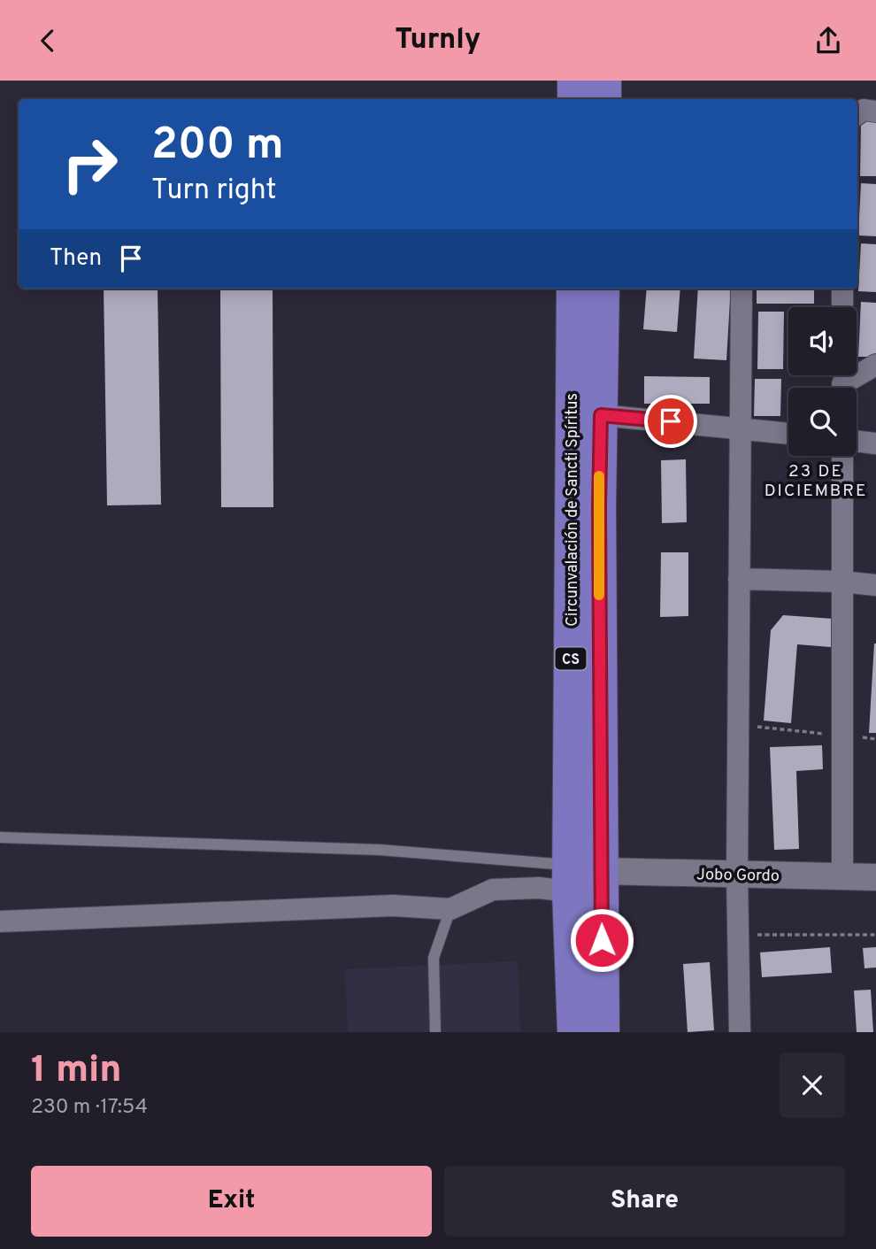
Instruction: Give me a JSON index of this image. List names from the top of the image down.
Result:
{
  "streets": {
    "highway": ["Circunvalación de Sancti Spíritus", "CS"],
    "street": ["Jobo Gordo"]
  },
  "crossings": [
    ["Circunvalación de Sancti Spíritus", "Jobo Gordo"]
  ],
  "districts": ["23 DE DICIEMBRE"],
  "page": {
    "header": "Turnly",
    "turn": ["200 m", "Turn right"],
    "then": "Then",
    "heading": ["1 min", "230 m · 17:54"],
    "buttons": ["Exit", "Share"]
  }
}
